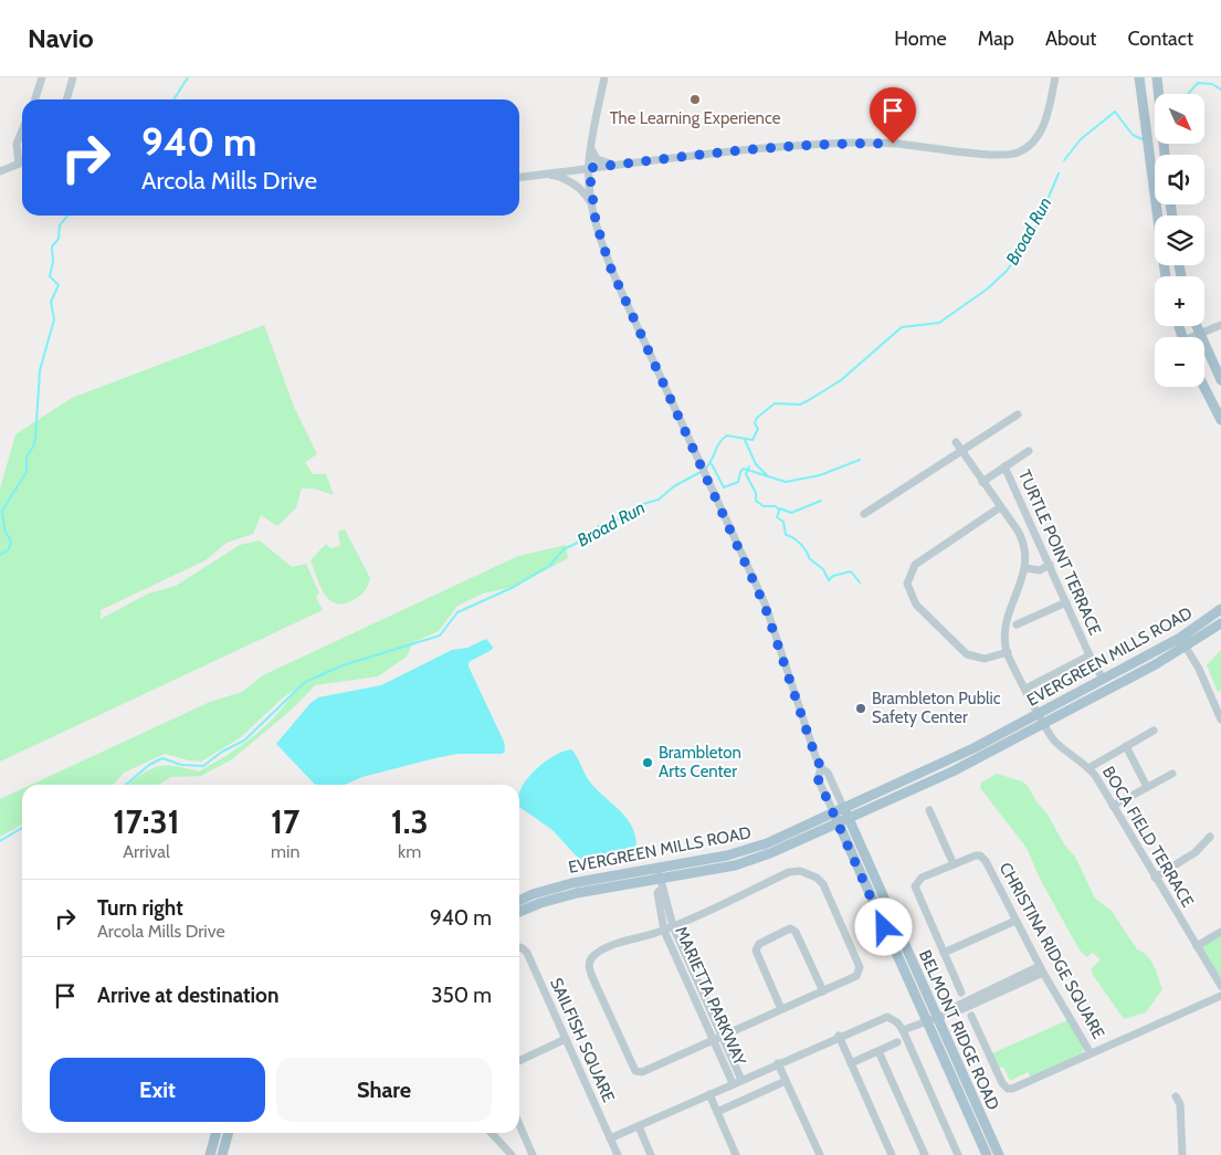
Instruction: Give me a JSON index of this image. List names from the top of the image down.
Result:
{
  "streets": {
    "main road": ["EVERGREEN MILLS ROAD", "BELMONT RIDGE ROAD"],
    "street": [
      "TURTLE POINT TERRACE",
      "BOCA FIELD TERRACE",
      "CHRISTINA RIDGE SQUARE",
      "MARIETTA PARKWAY",
      "SAILFISH SQUARE"
    ]
  },
  "crossings": [
    ["TURTLE POINT TERRACE", "EVERGREEN MILLS ROAD"],
    ["EVERGREEN MILLS ROAD", "BOCA FIELD TERRACE"],
    ["EVERGREEN MILLS ROAD", "MARIETTA PARKWAY"],
    ["EVERGREEN MILLS ROAD", "BELMONT RIDGE ROAD"]
  ],
  "water": ["Broad Run"],
  "places": ["The Learning Experience", "Brambleton Public Safety Center", "Brambleton Arts Center"],
  "north": "bottom right",
  "page": {
    "header": "Navio",
    "nav": [
      "Home",
      "Map",
      "About",
      "Contact"
    ],
    "map_buttons": ["+", "−"],
    "turn": ["940 m", "Arcola Mills Drive"],
    "eta": [
      "17:31",
      "Arrival",
      "17",
      "min",
      "1.3",
      "km"
    ],
    "list": [
      {
        "name": "Turn right",
        "note": "Arcola Mills Drive",
        "value": "940 m"
      },
      {
        "name": "Arrive at destination",
        "value": "350 m"
      }
    ],
    "buttons": ["Exit", "Share"]
  }
}
